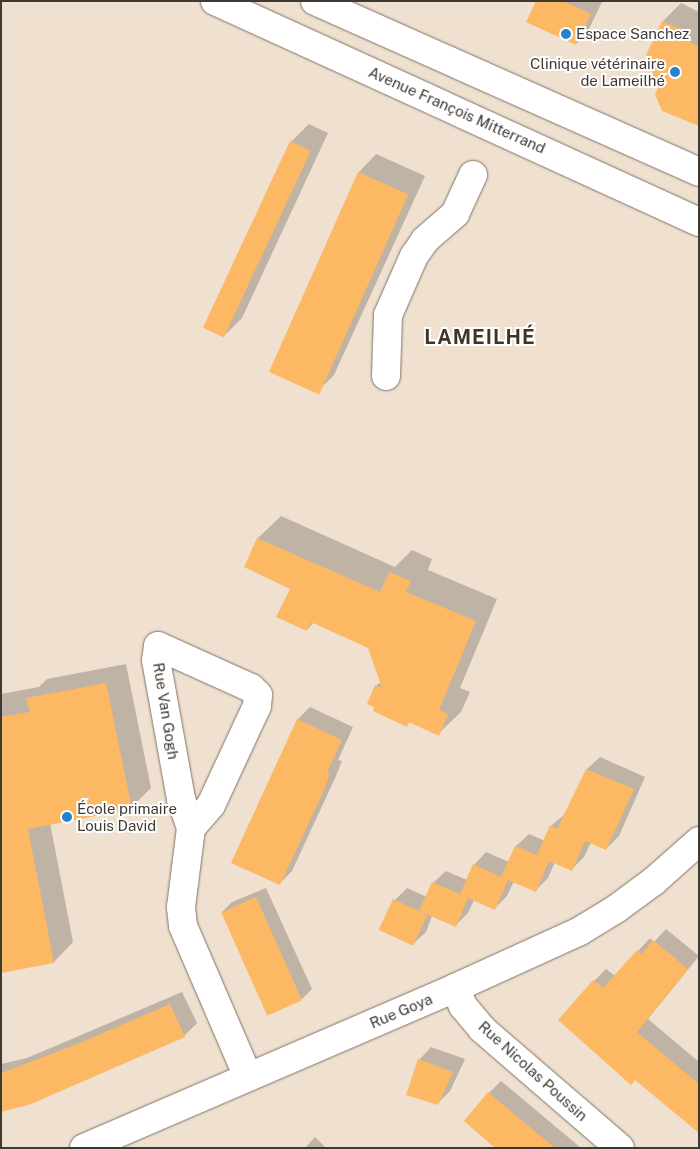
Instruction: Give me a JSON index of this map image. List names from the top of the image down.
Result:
{
  "streets": {
    "street": [
      "Avenue François Mitterrand",
      "Rue Van Gogh",
      "Rue Goya",
      "Rue Nicolas Poussin"
    ]
  },
  "crossings": [
    ["Rue Van Gogh", "Rue Goya"],
    ["Rue Goya", "Rue Nicolas Poussin"]
  ],
  "districts": ["LAMEILHÉ"],
  "places": ["Espace Sanchez", "Clinique vétérinaire de Lameilhé", "École primaire Louis David"]
}
